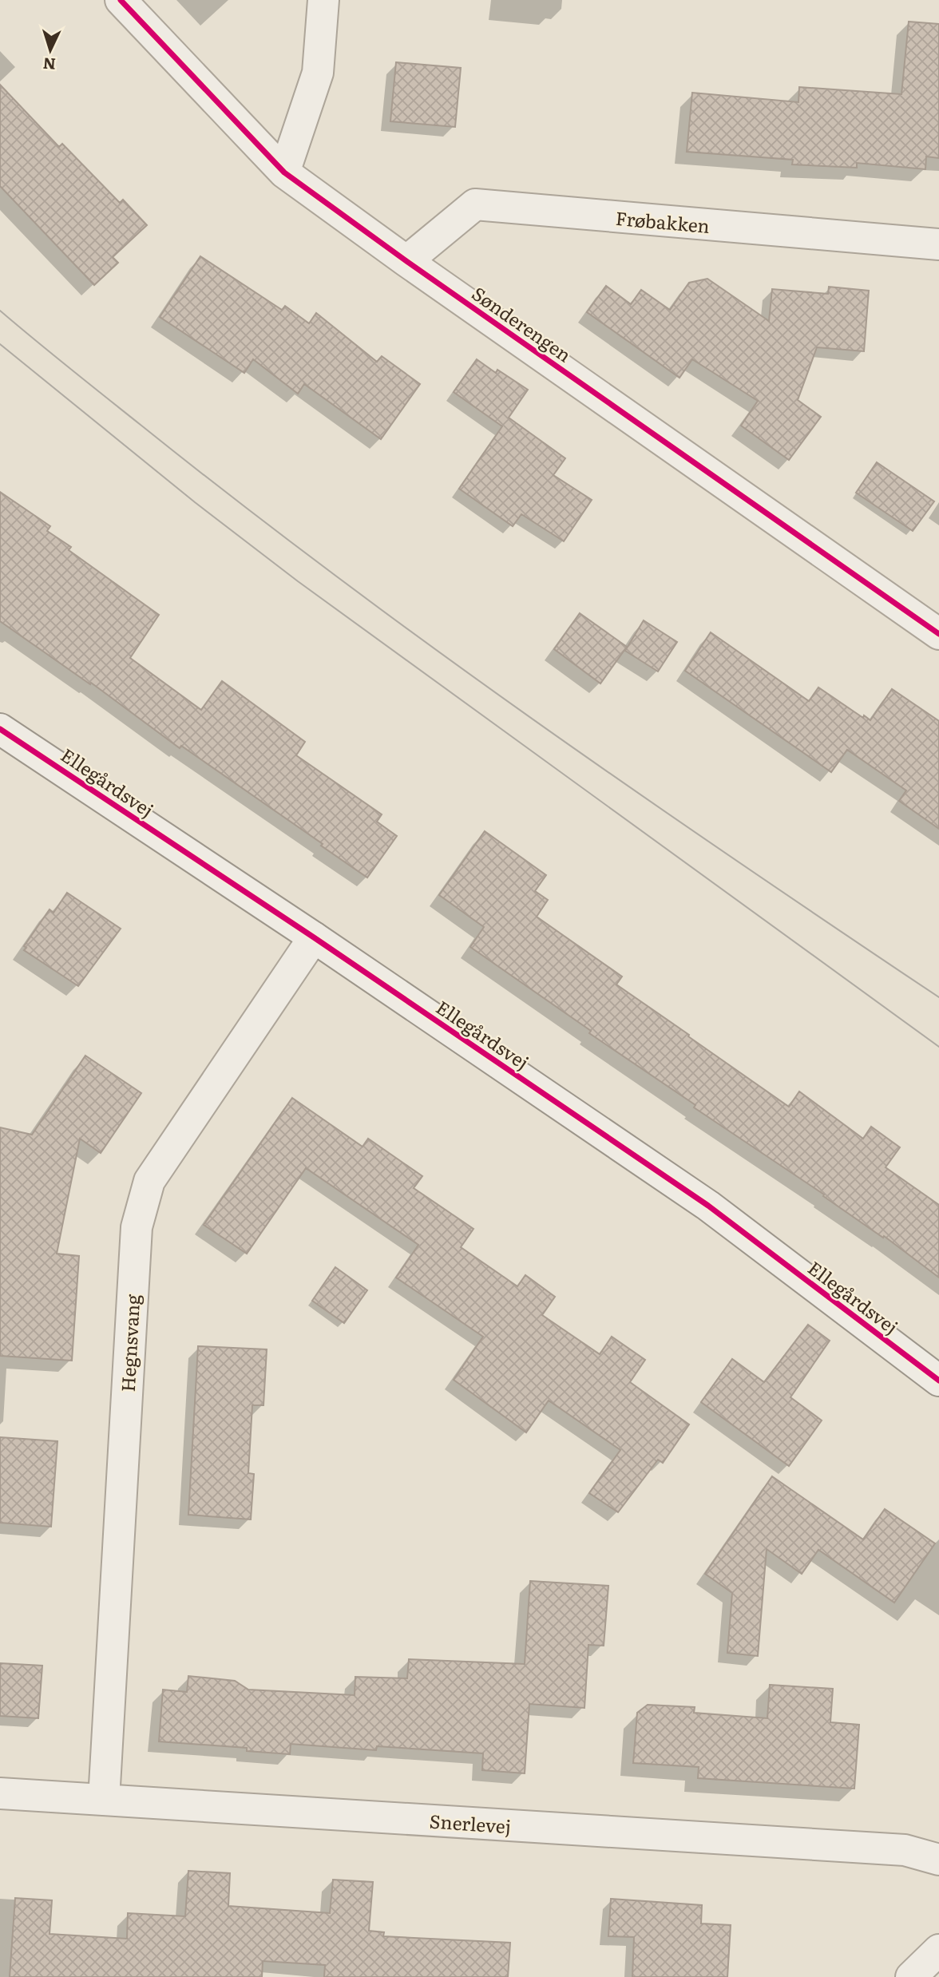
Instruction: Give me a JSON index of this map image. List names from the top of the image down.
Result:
{
  "streets": {
    "street": [
      "Frøbakken",
      "Sønderengen",
      "Ellegårdsvej",
      "Hegnsvang",
      "Snerlevej"
    ]
  },
  "crossings": [
    ["Frøbakken", "Sønderengen"],
    ["Ellegårdsvej", "Hegnsvang"],
    ["Hegnsvang", "Snerlevej"]
  ],
  "north": "bottom"
}
